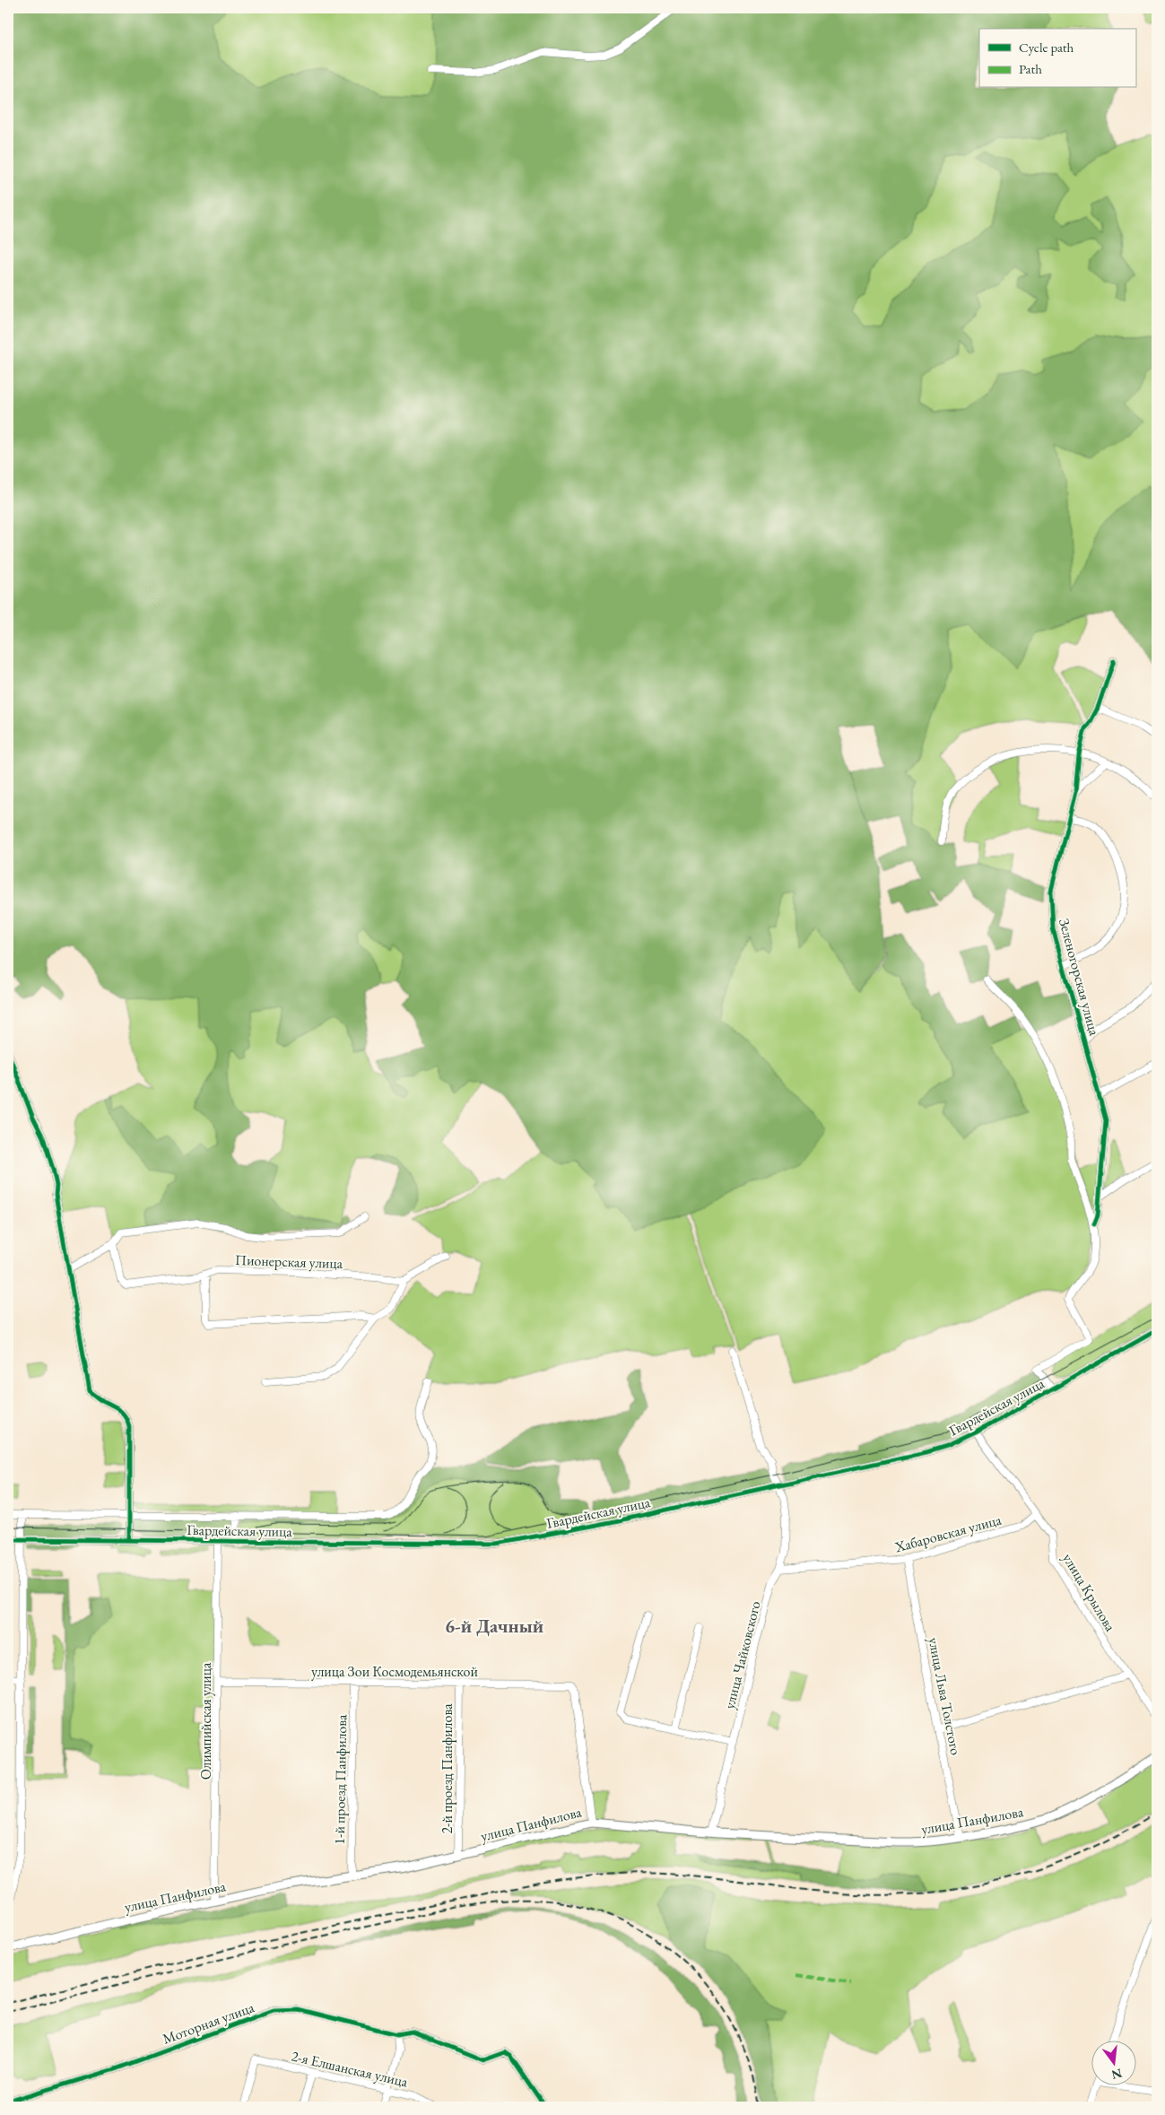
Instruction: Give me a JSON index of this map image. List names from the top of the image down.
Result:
{
  "streets": {
    "main road": ["улица Панфилова"],
    "street": [
      "Зеленогорская улица",
      "Пионерская улица",
      "Гвардейская улица",
      "Хабаровская улица",
      "улица Крылова",
      "улица Чайковского",
      "улица Зои Космодемьянской",
      "улица Льва Толстого",
      "Олимпийская улица",
      "2-й проезд Панфилова",
      "1-й проезд Панфилова",
      "Моторная улица",
      "2-я Елшанская улица"
    ]
  },
  "crossings": [
    ["Гвардейская улица", "улица Крылова"],
    ["Гвардейская улица", "улица Чайковского"],
    ["Гвардейская улица", "Олимпийская улица"],
    ["Хабаровская улица", "улица Крылова"],
    ["Хабаровская улица", "улица Чайковского"],
    ["Хабаровская улица", "улица Льва Толстого"],
    ["улица Чайковского", "улица Панфилова"],
    ["улица Зои Космодемьянской", "Олимпийская улица"],
    ["улица Зои Космодемьянской", "2-й проезд Панфилова"],
    ["улица Зои Космодемьянской", "1-й проезд Панфилова"],
    ["улица Зои Космодемьянской", "улица Панфилова"],
    ["улица Льва Толстого", "улица Панфилова"],
    ["Олимпийская улица", "улица Панфилова"],
    ["2-й проезд Панфилова", "улица Панфилова"],
    ["1-й проезд Панфилова", "улица Панфилова"]
  ],
  "districts": ["6-й Дачный"],
  "legend": ["Cycle path", "Path"],
  "north": "bottom"
}
